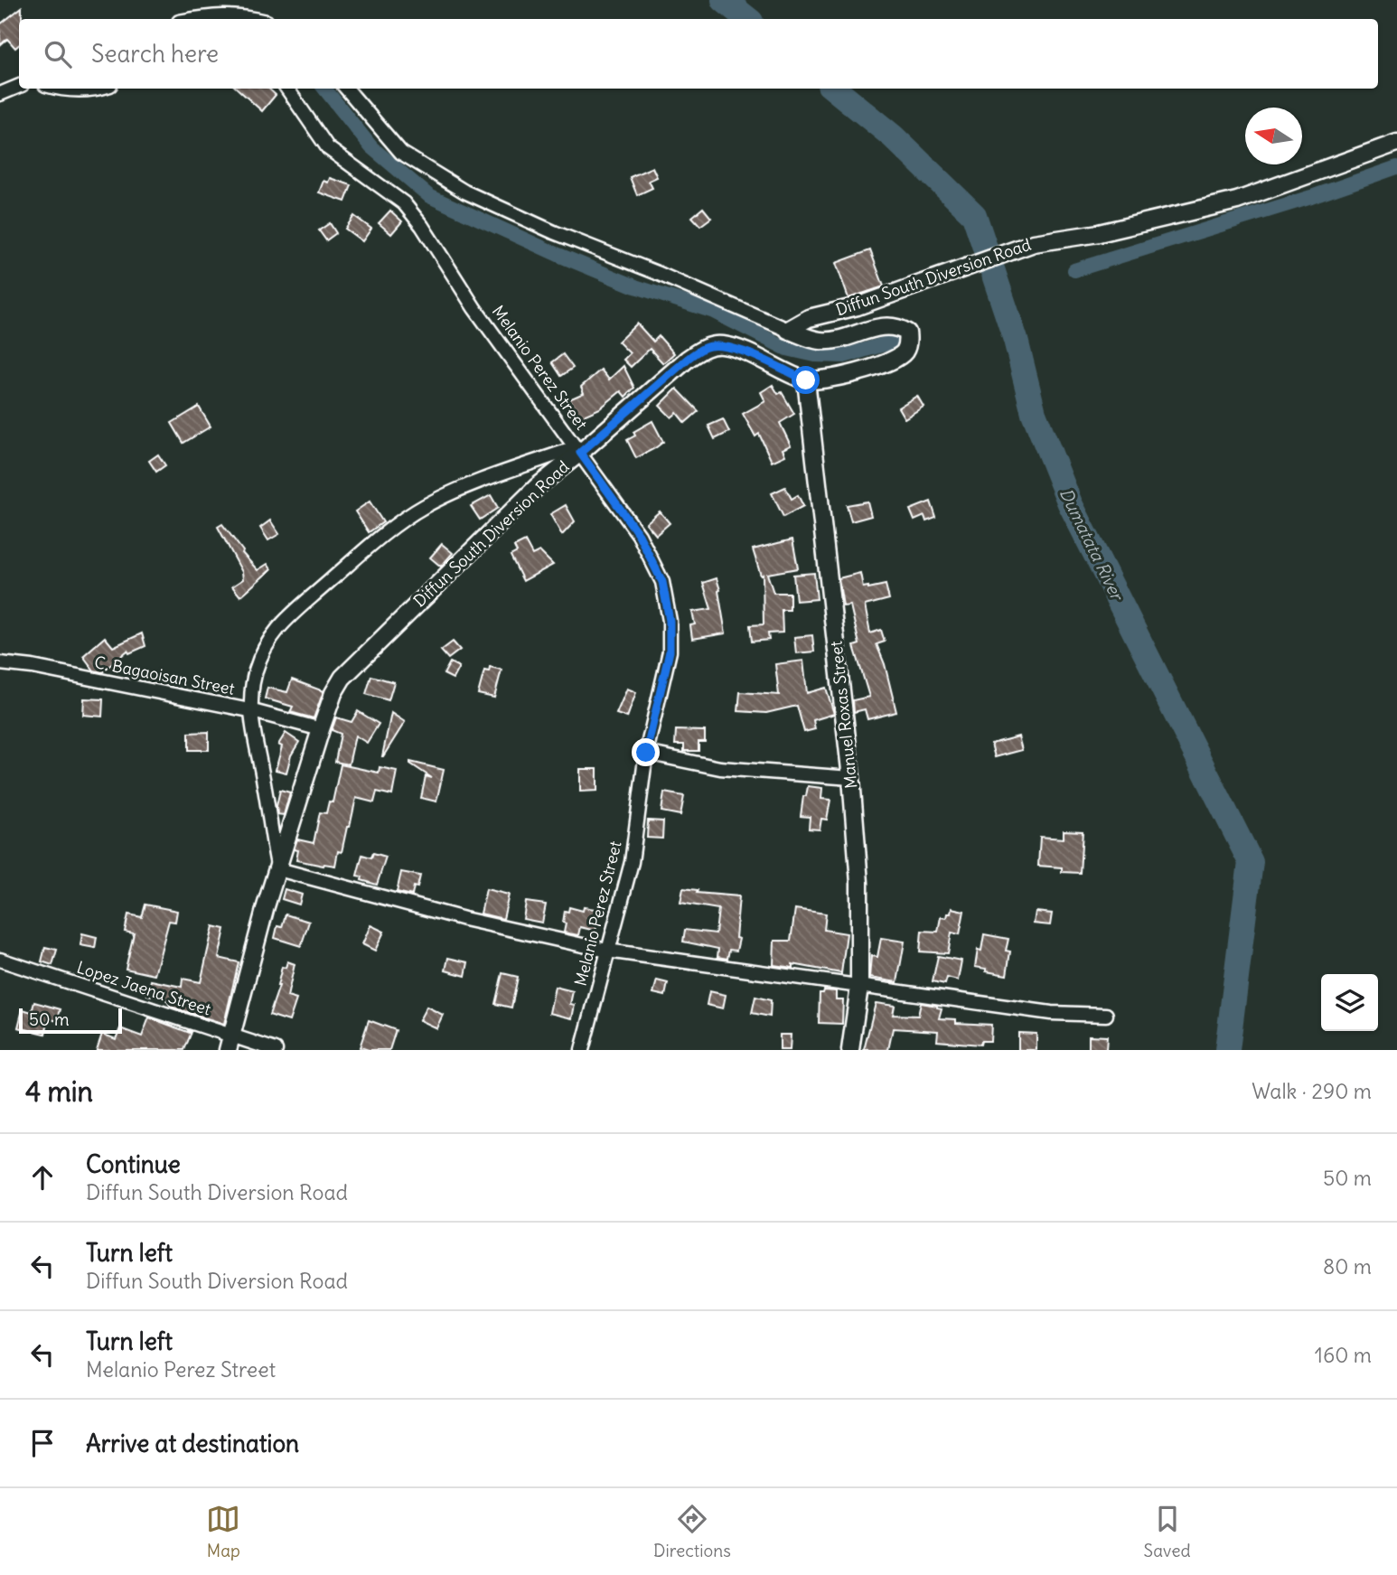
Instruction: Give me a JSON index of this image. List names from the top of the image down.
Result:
{
  "streets": {
    "street": [
      "Diffun South Diversion Road",
      "Melanio Perez Street",
      "C. Bagaoisan Street",
      "Manuel Roxas Street",
      "Lopez Jaena Street"
    ]
  },
  "crossings": [
    ["Diffun South Diversion Road", "Melanio Perez Street"],
    ["Diffun South Diversion Road", "C. Bagaoisan Street"],
    ["Diffun South Diversion Road", "Manuel Roxas Street"],
    ["Diffun South Diversion Road", "Lopez Jaena Street"]
  ],
  "water": ["Dumatata River"],
  "scale_bar": "50 m",
  "north": "left",
  "page": {
    "search": "Search here",
    "scale": "50 m",
    "heading": ["4 min", "Walk · 290 m"],
    "list": [
      ["Continue", "Diffun South Diversion Road", "50 m"],
      ["Turn left", "Diffun South Diversion Road", "80 m"],
      ["Turn left", "Melanio Perez Street", "160 m"],
      "Arrive at destination"
    ],
    "nav": ["Map", "Directions", "Saved"]
  }
}
